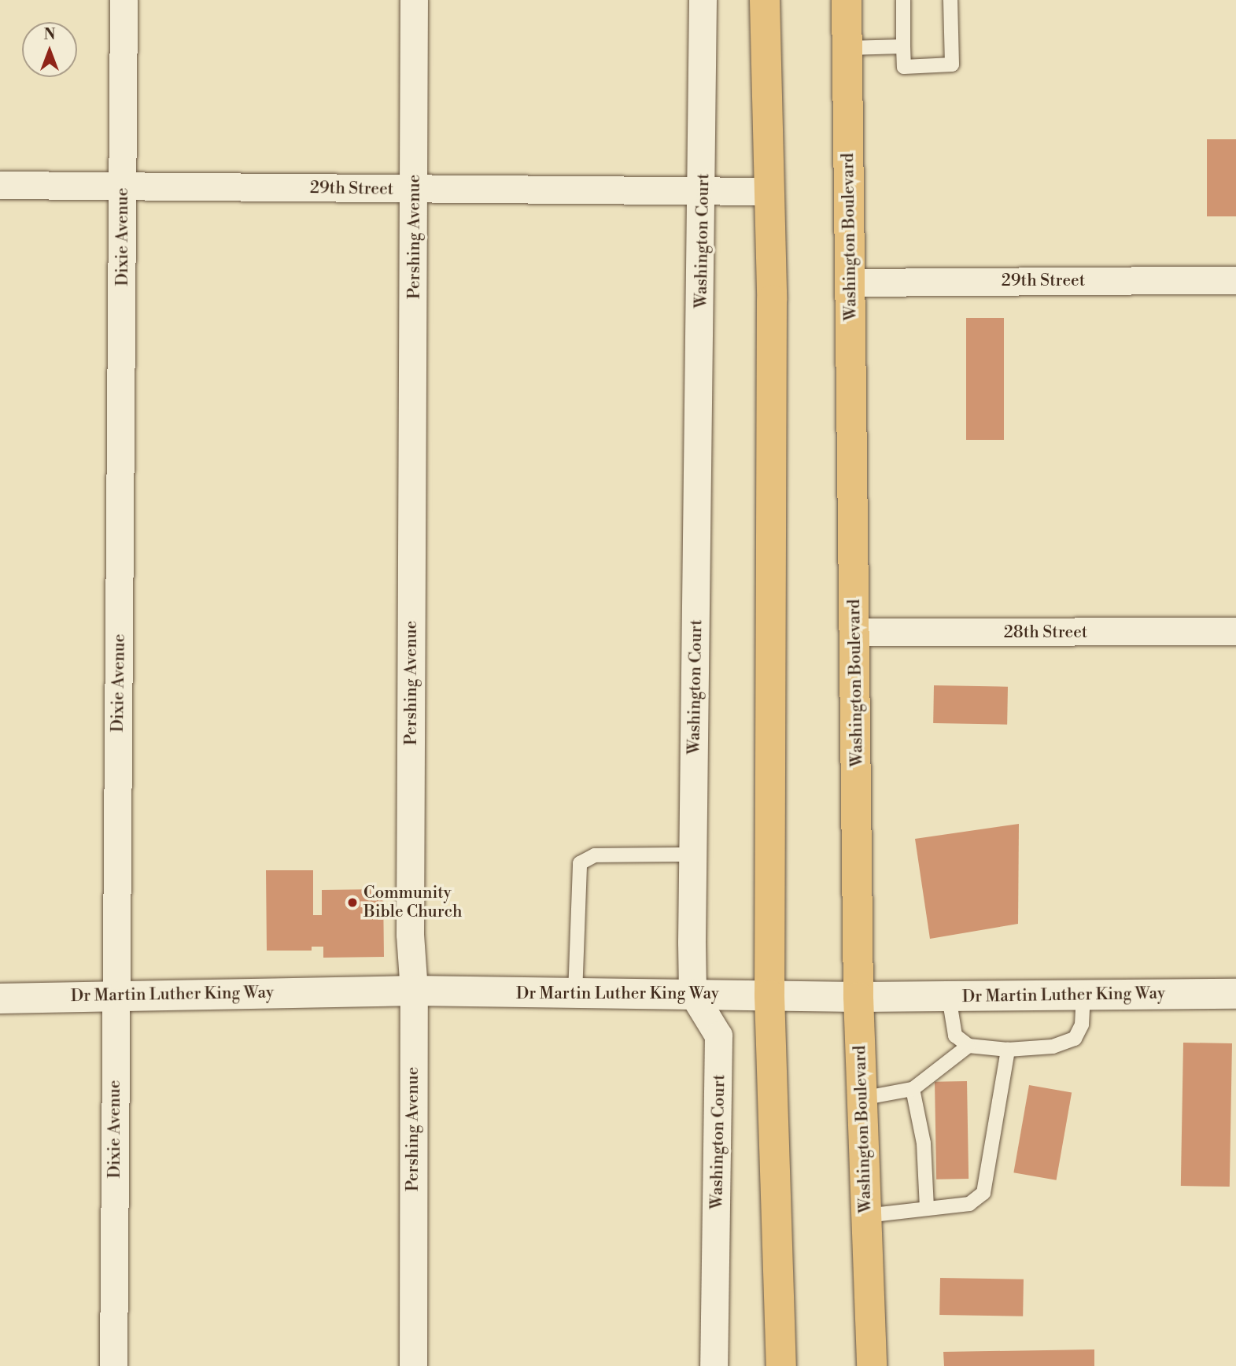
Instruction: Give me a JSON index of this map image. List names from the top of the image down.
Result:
{
  "streets": {
    "main road": ["Washington Boulevard"],
    "street": [
      "29th Street",
      "Dixie Avenue",
      "Pershing Avenue",
      "Washington Court",
      "28th Street",
      "Dr Martin Luther King Way"
    ]
  },
  "crossings": [
    ["29th Street", "Dixie Avenue"],
    ["29th Street", "Pershing Avenue"],
    ["29th Street", "Washington Boulevard"],
    ["29th Street", "Washington Court"],
    ["Dixie Avenue", "Dr Martin Luther King Way"],
    ["Pershing Avenue", "Dr Martin Luther King Way"],
    ["Washington Boulevard", "28th Street"],
    ["Washington Boulevard", "Dr Martin Luther King Way"],
    ["Washington Court", "Dr Martin Luther King Way"]
  ],
  "places": ["Community Bible Church"],
  "north": "top"
}
